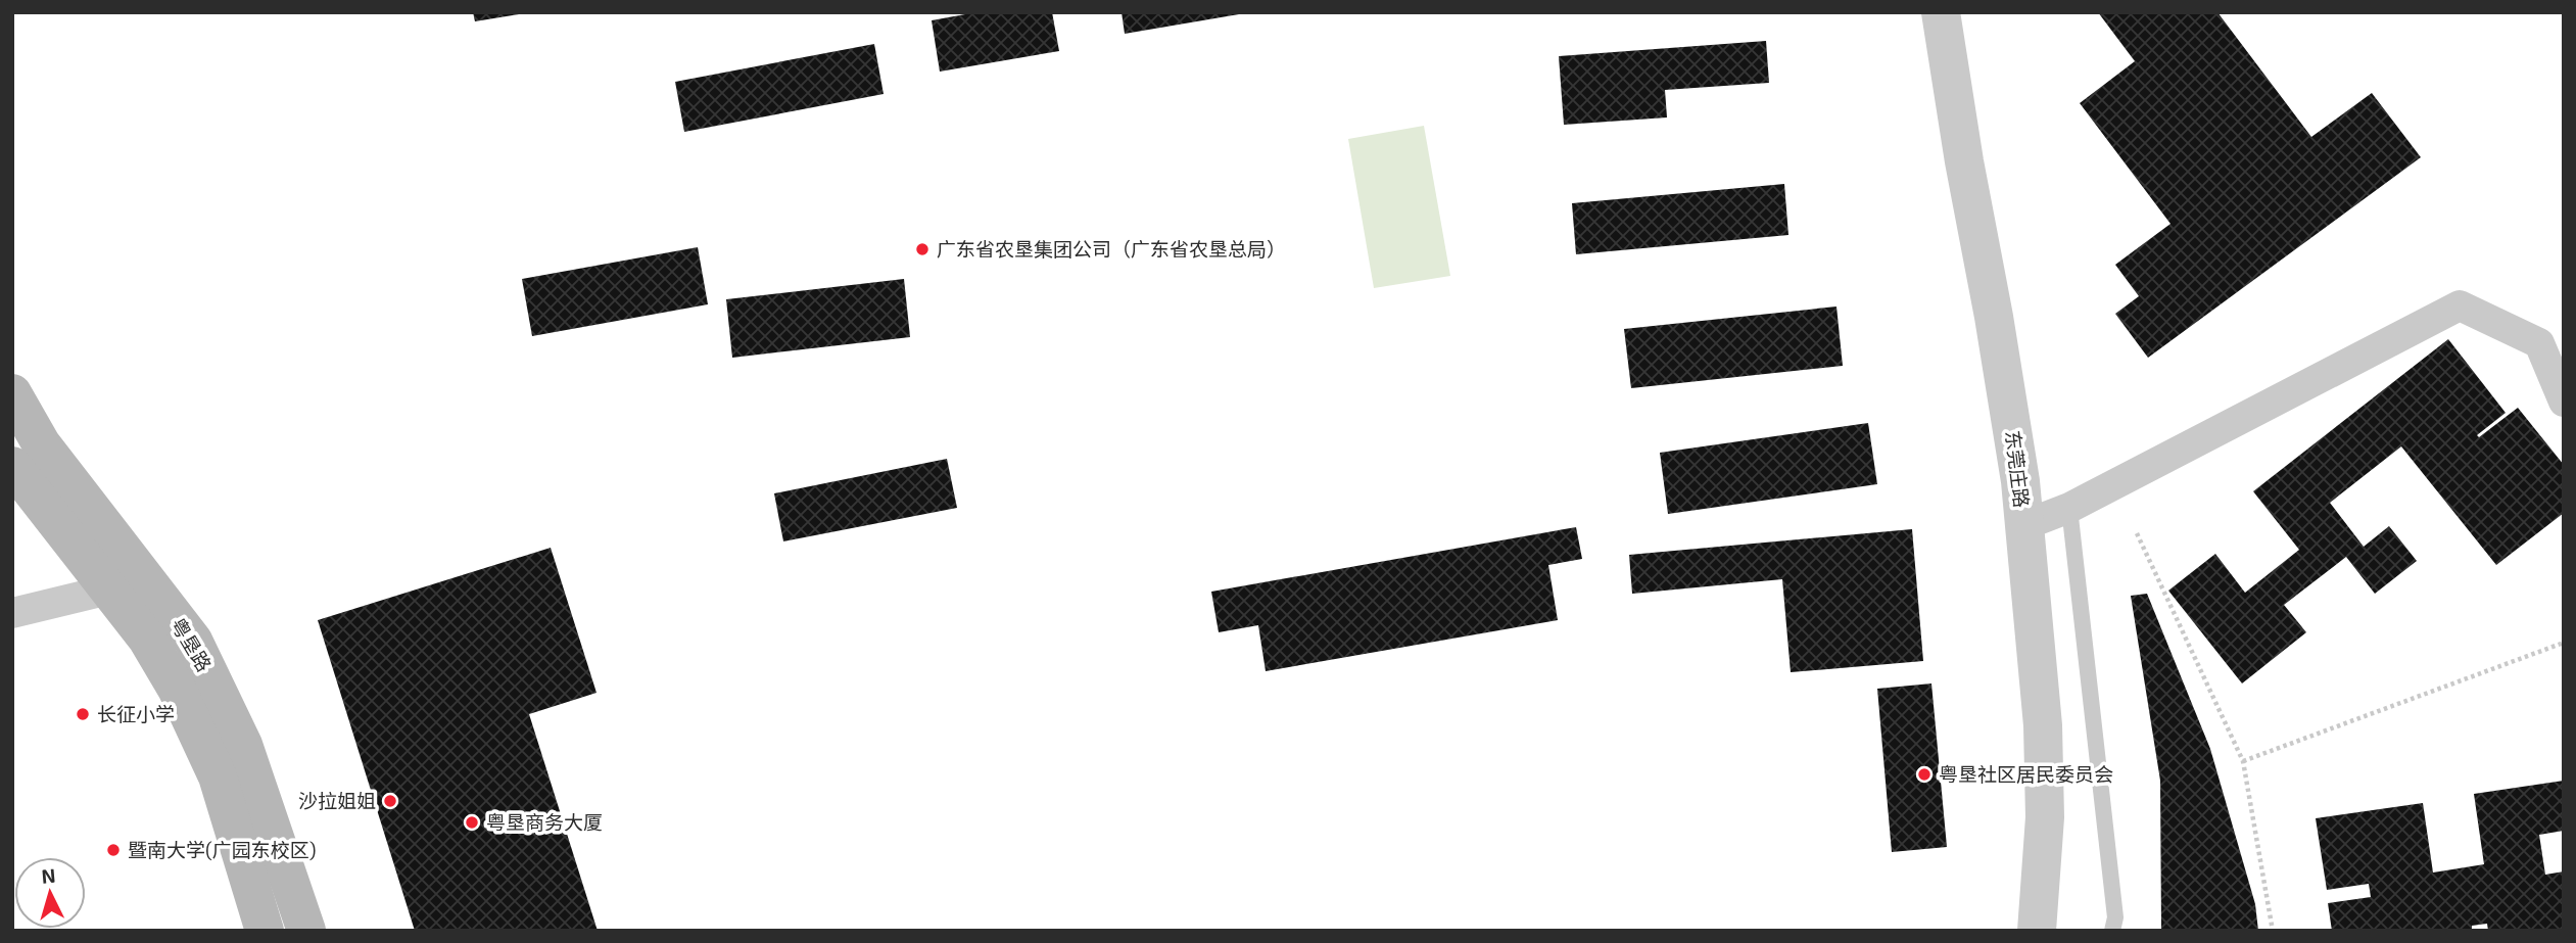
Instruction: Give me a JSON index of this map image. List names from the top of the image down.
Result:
{
  "streets": {
    "main road": ["粤垦路"],
    "street": ["东莞庄路"]
  },
  "places": [
    "广东省农垦集团公司（广东省农垦总局）",
    "长征小学",
    "粤垦社区居民委员会",
    "沙拉姐姐",
    "粤垦商务大厦",
    "暨南大学(广园东校区)"
  ],
  "north": "top"
}
